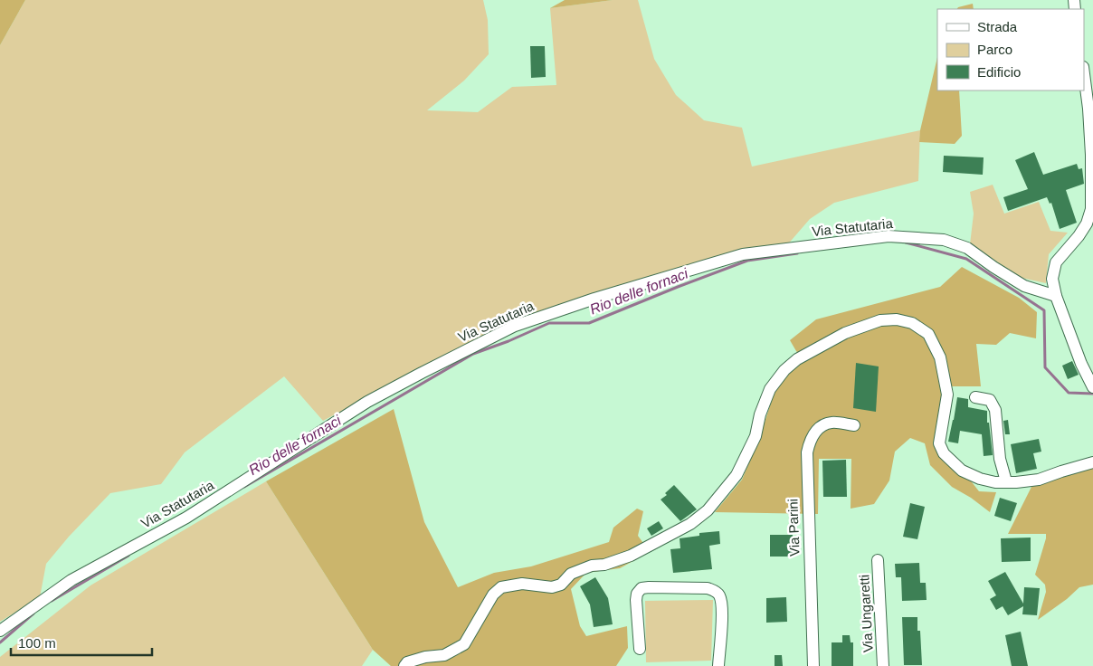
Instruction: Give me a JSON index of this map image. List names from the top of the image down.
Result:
{
  "streets": {
    "street": ["Via Statutaria", "Via Parini", "Via Ungaretti"]
  },
  "water": ["Rio delle fornaci"],
  "legend": ["Strada", "Parco", "Edificio"],
  "scale_bar": "100 m"
}
